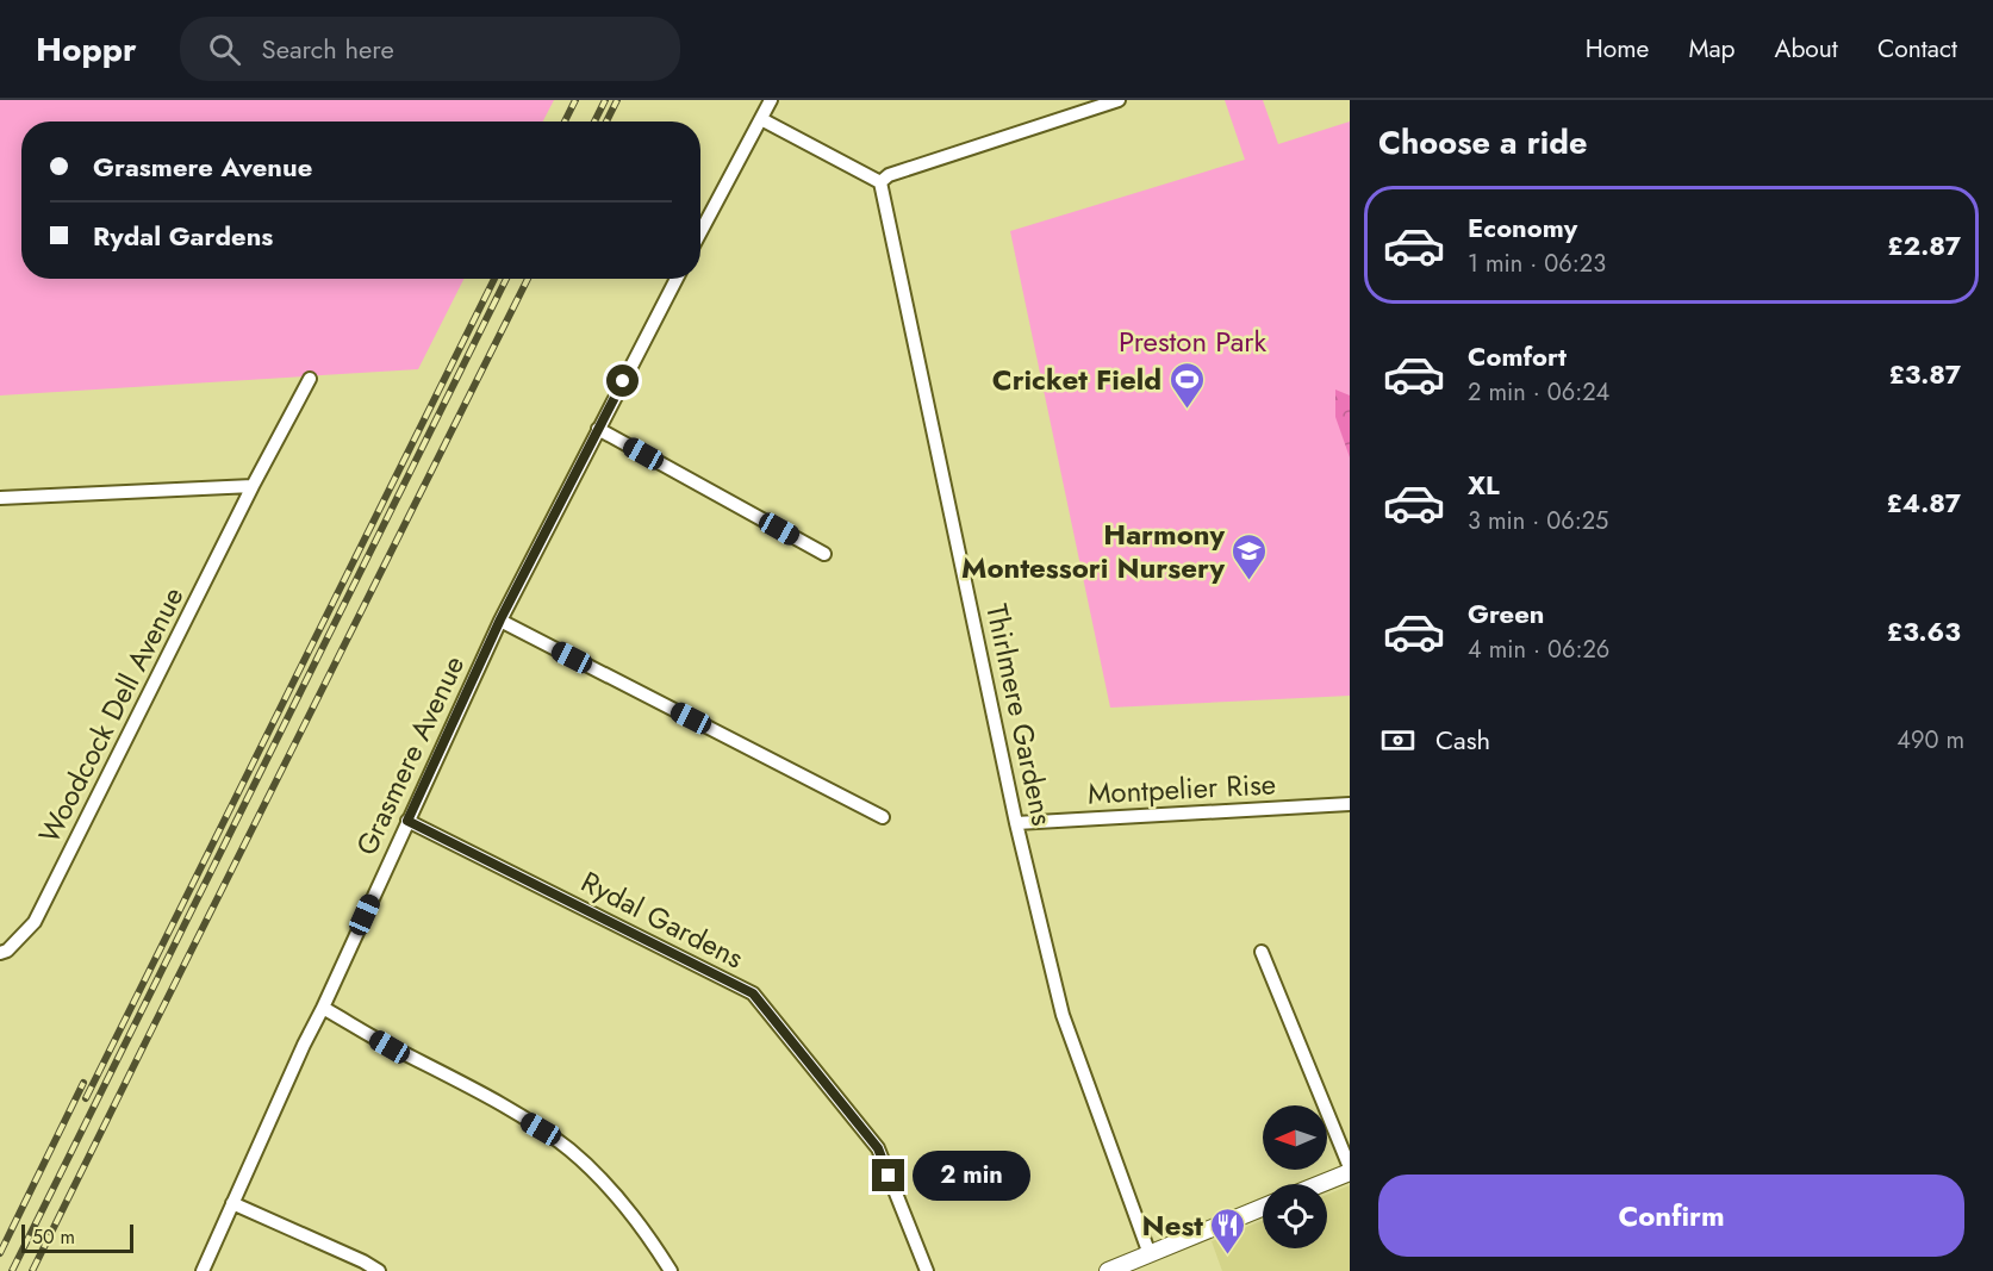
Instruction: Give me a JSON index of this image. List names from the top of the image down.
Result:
{
  "streets": {
    "street": [
      "Woodcock Dell Avenue",
      "Thirlmere Gardens",
      "Grasmere Avenue",
      "Montpelier Rise",
      "Rydal Gardens"
    ]
  },
  "crossings": [
    ["Thirlmere Gardens", "Montpelier Rise"],
    ["Grasmere Avenue", "Rydal Gardens"]
  ],
  "parks": ["Preston Park"],
  "places": {
    "sports": ["Cricket Field"],
    "school or university": ["Harmony Montessori Nursery"],
    "restaurant": ["Nest"]
  },
  "scale_bar": "50 m",
  "north": "left",
  "page": {
    "header": "Hoppr",
    "search": "Search here",
    "nav": [
      "Home",
      "Map",
      "About",
      "Contact"
    ],
    "heading": "Choose a ride",
    "banner": ["Grasmere Avenue", "Rydal Gardens"],
    "list": [
      {
        "name": "Economy",
        "note": "1 min · 06:23",
        "value": "£2.87"
      },
      {
        "name": "Comfort",
        "note": "2 min · 06:24",
        "value": "£3.87"
      },
      {
        "name": "XL",
        "note": "3 min · 06:25",
        "value": "£4.87"
      },
      {
        "name": "Green",
        "note": "4 min · 06:26",
        "value": "£3.63"
      }
    ],
    "pay": ["Cash", "490 m"],
    "bubble": "2 min",
    "buttons": "Confirm",
    "scale": "50 m"
  }
}
